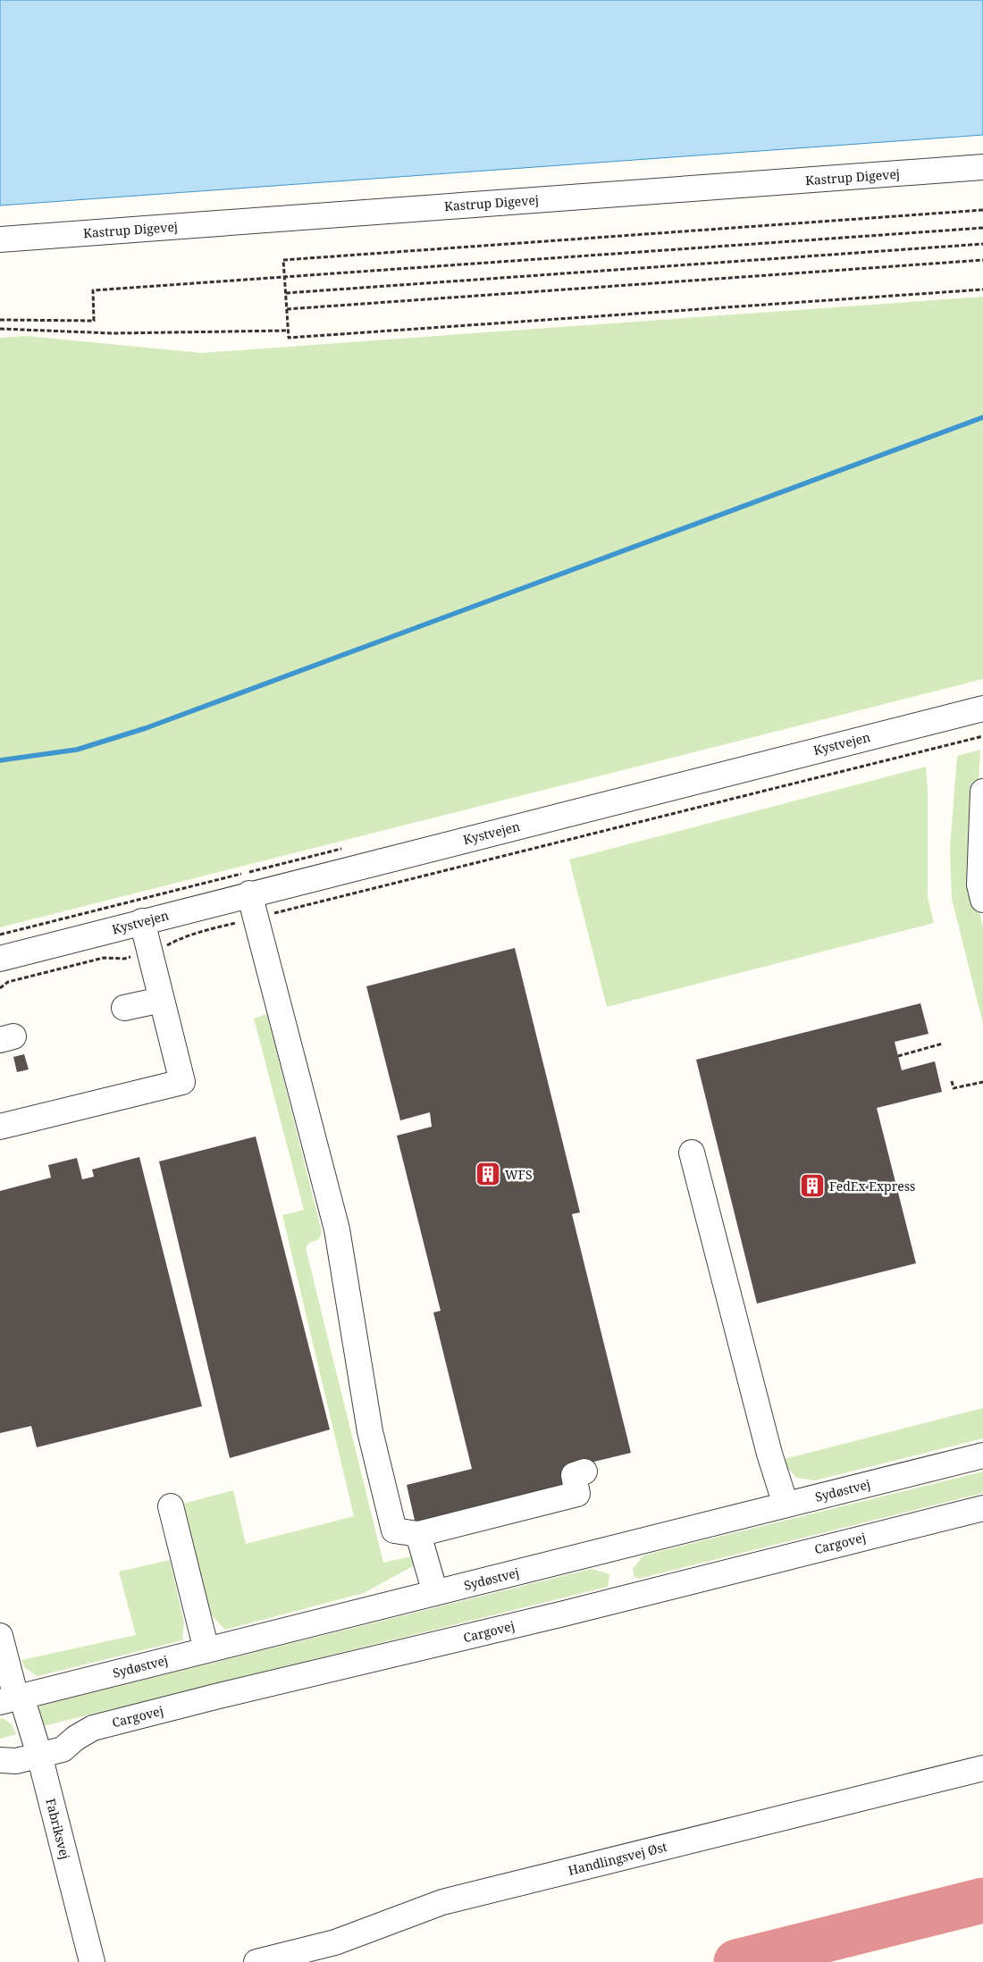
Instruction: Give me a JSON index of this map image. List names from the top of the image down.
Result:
{
  "streets": {
    "street": [
      "Kastrup Digevej",
      "Kystvejen",
      "Sydøstvej",
      "Cargovej",
      "Fabriksvej",
      "Handlingsvej Øst"
    ]
  },
  "crossings": [
    ["Sydøstvej", "Fabriksvej"],
    ["Cargovej", "Fabriksvej"]
  ],
  "places": {
    "building": ["WFS", "FedEx Express"]
  }
}
